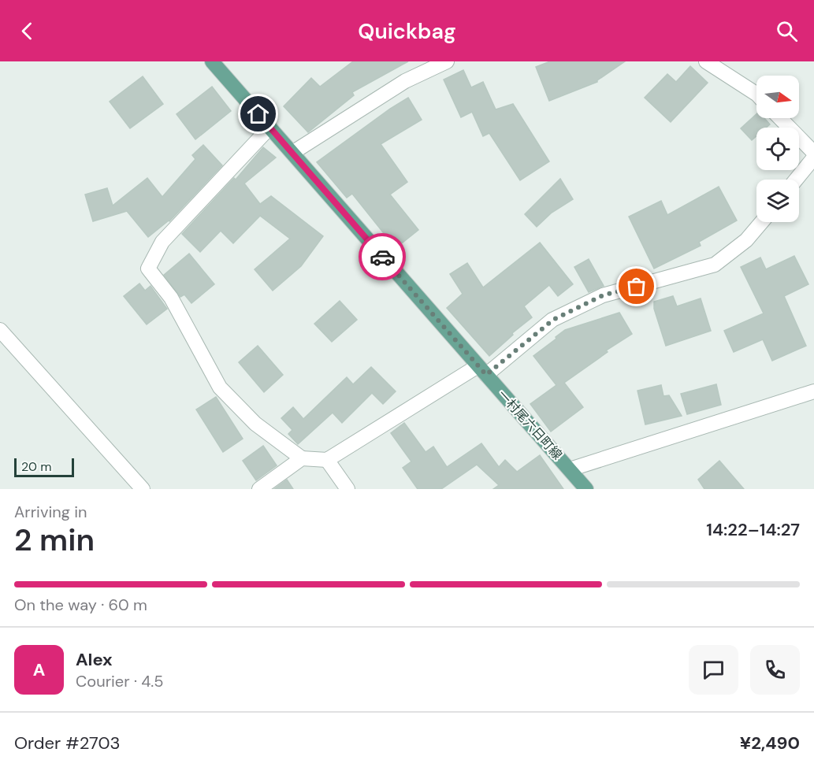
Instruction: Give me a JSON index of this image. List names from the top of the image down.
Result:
{
  "streets": {
    "main road": ["一村尾六日町線"]
  },
  "scale_bar": "20 m",
  "north": "right",
  "page": {
    "header": "Quickbag",
    "scale": "20 m",
    "heading": ["2 min", "Arriving in", "14:22–14:27"],
    "panel": [
      "Alex",
      "Courier · 4.5",
      "Order #2703",
      "¥2,490"
    ],
    "bar": "On the way · 60 m",
    "round": "A"
  }
}
